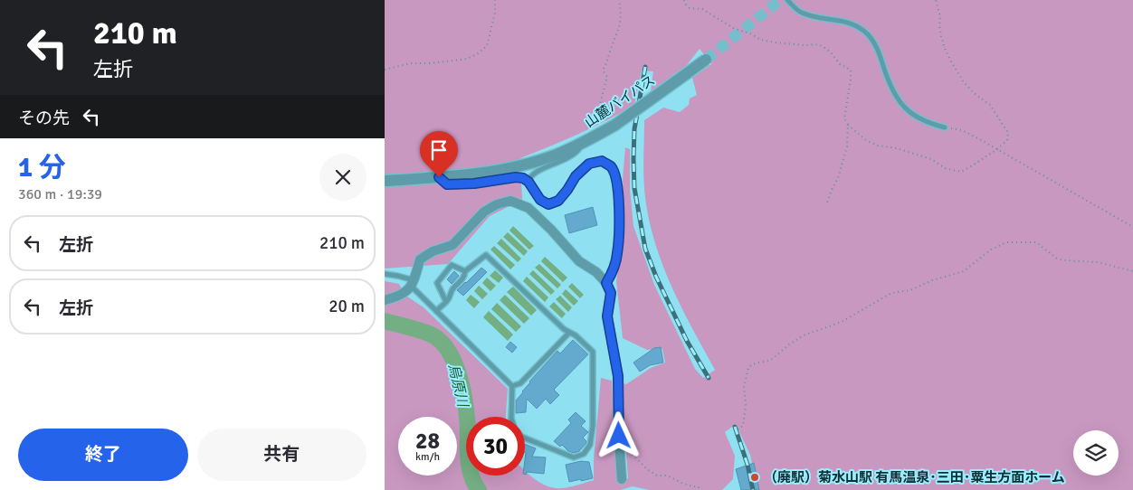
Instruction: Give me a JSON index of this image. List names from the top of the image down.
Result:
{
  "streets": {
    "street": ["山麓バイパス"]
  },
  "water": ["烏原川"],
  "places": ["（廃駅）菊水山駅 有馬温泉･三田･粟生方面ホーム"],
  "page": {
    "turn": ["210 m", "左折"],
    "then": "その先",
    "heading": ["1 分", "360 m · 19:39"],
    "list": [
      {
        "name": "左折",
        "value": "210 m"
      },
      {
        "name": "左折",
        "value": "20 m"
      }
    ],
    "speed": "28 km/h",
    "limit": "30",
    "buttons": ["終了", "共有"]
  }
}
